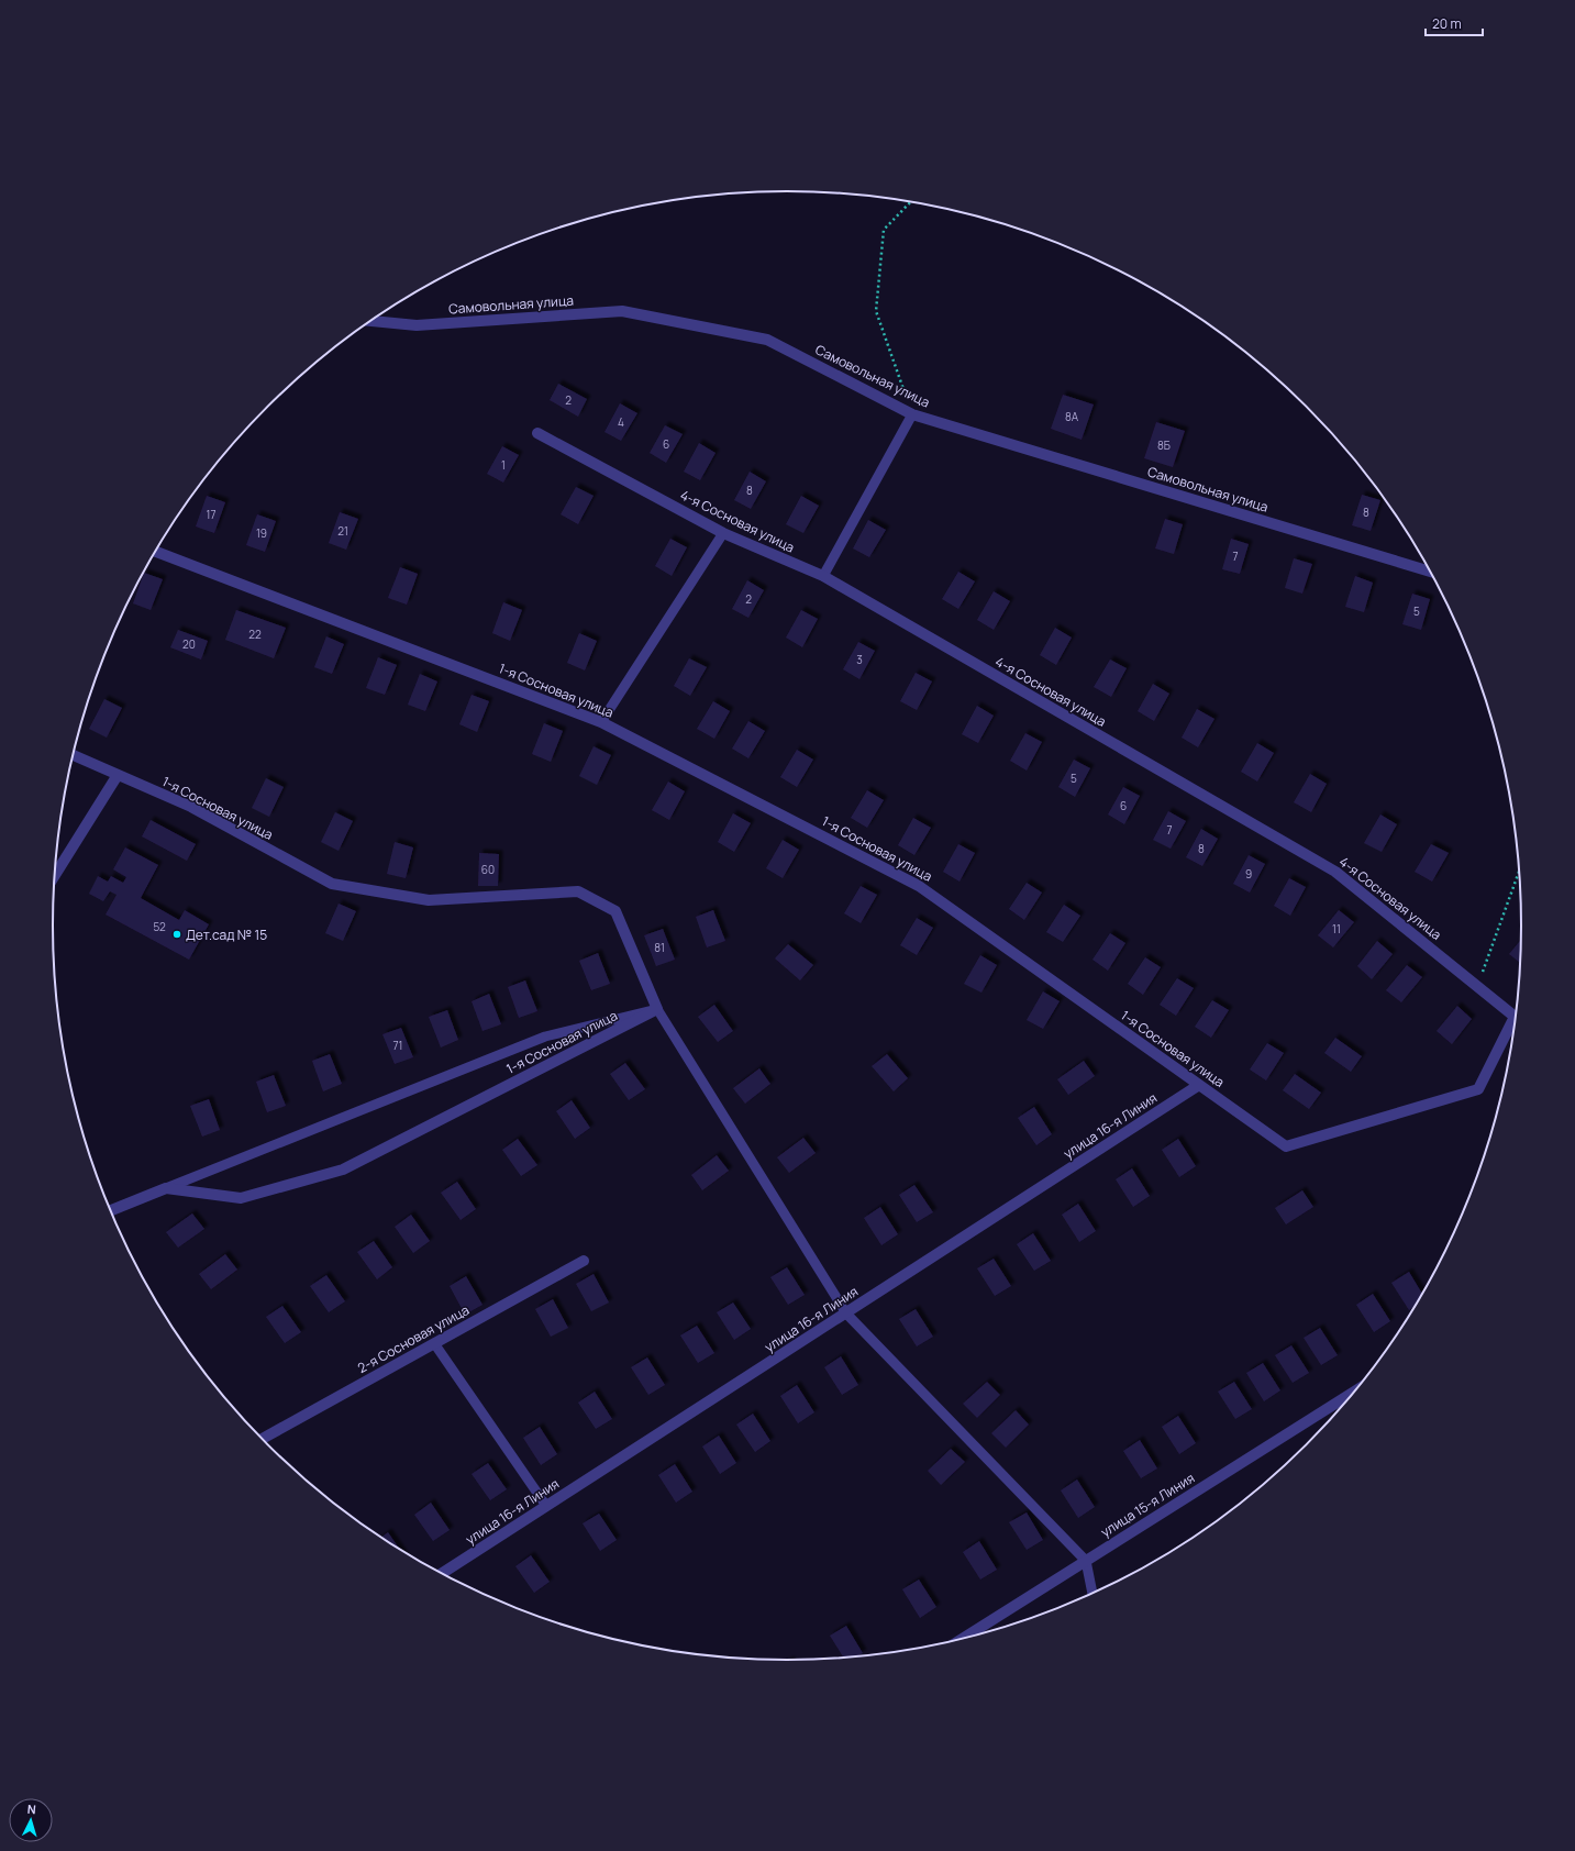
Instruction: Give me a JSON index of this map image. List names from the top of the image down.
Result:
{
  "streets": {
    "street": [
      "Самовольная улица",
      "4-я Сосновая улица",
      "1-я Сосновая улица",
      "улица 16-я Линия",
      "2-я Сосновая улица",
      "улица 15-я Линия"
    ]
  },
  "crossings": [
    ["1-я Сосновая улица", "улица 16-я Линия"]
  ],
  "places": ["Дет.сад № 15"],
  "house_numbers": [
    "2",
    "8А",
    "4",
    "6",
    "8Б",
    "1",
    "8",
    "8",
    "17",
    "21",
    "19",
    "7",
    "2",
    "5",
    "22",
    "20",
    "3",
    "5",
    "6",
    "7",
    "8",
    "60",
    "9",
    "52",
    "11",
    "81",
    "71"
  ],
  "scale_bar": "20 m",
  "north": "top"
}
